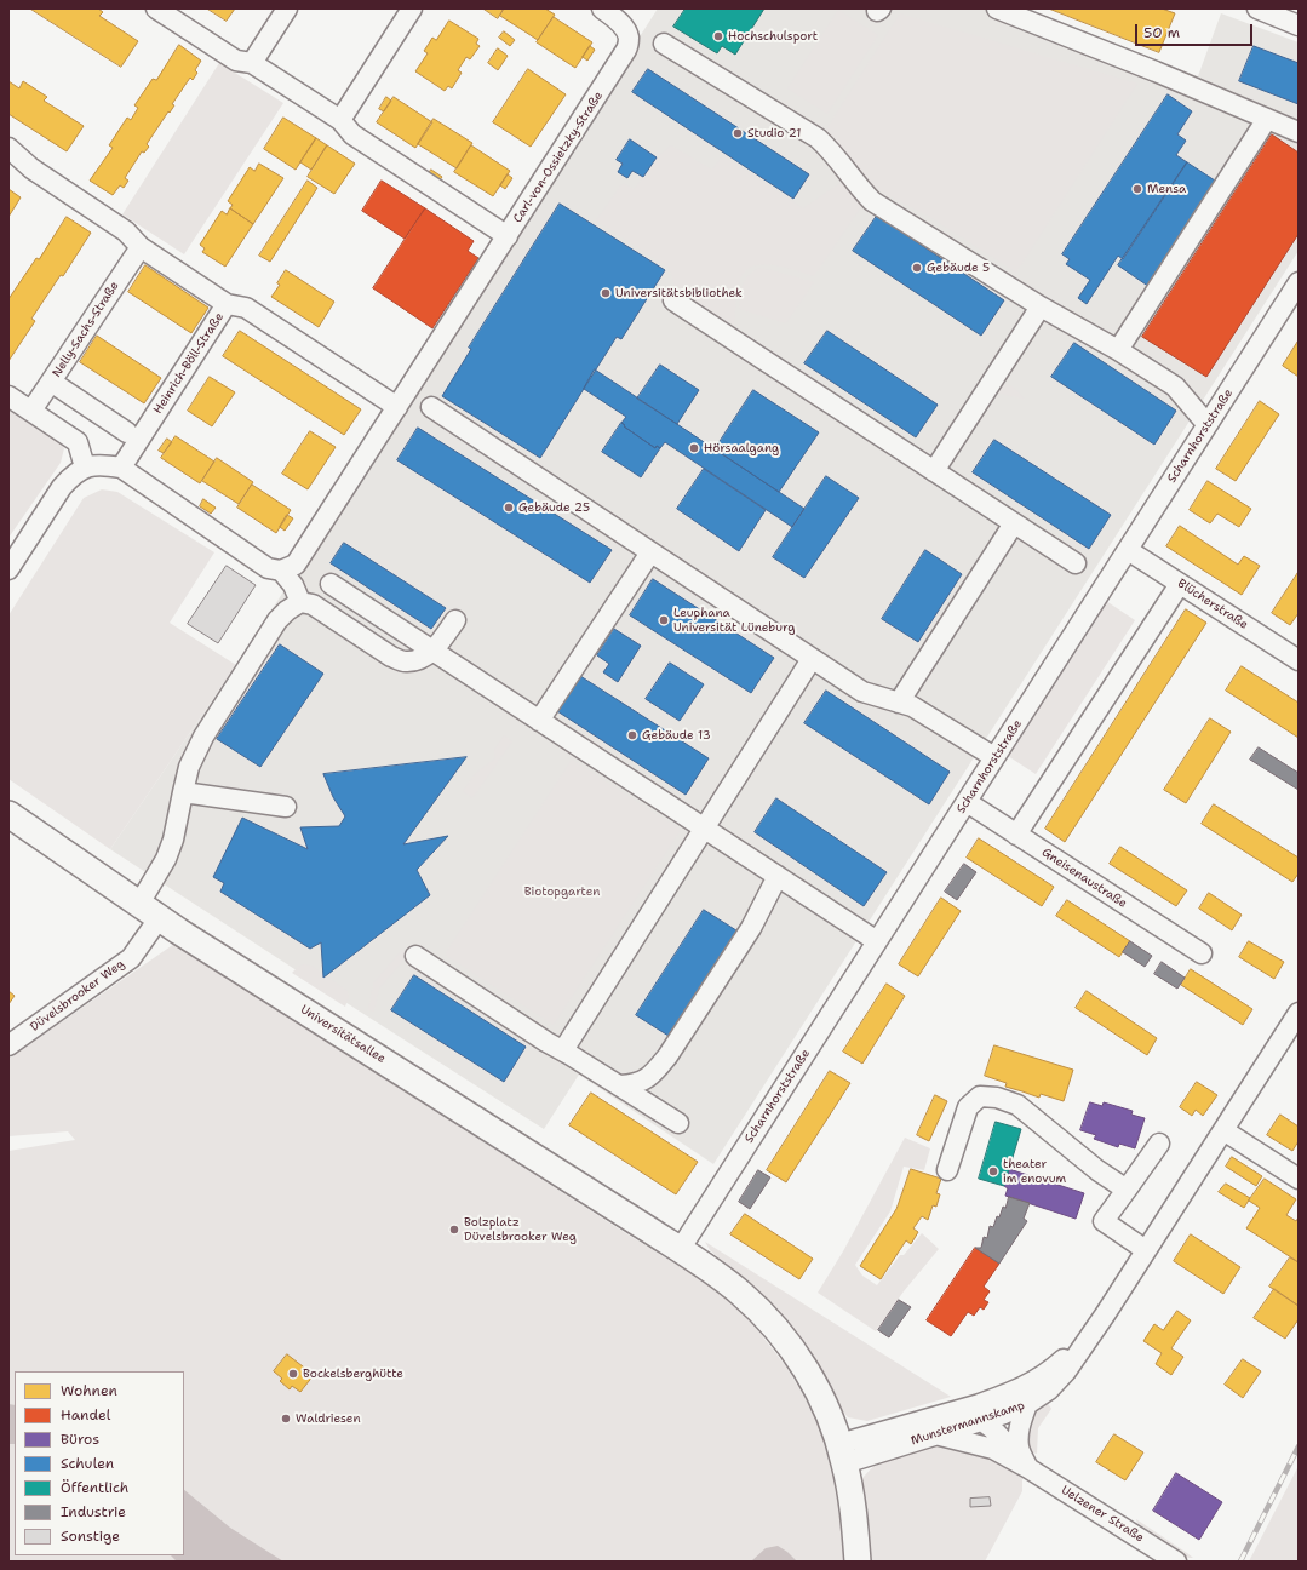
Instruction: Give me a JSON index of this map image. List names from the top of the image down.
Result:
{
  "streets": {
    "main road": ["Universitätsallee"],
    "street": [
      "Carl-von-Ossietzky-Straße",
      "Nelly-Sachs-Straße",
      "Heinrich-Böll-Straße",
      "Scharnhorststraße",
      "Blücherstraße",
      "Gneisenaustraße",
      "Düvelsbrooker Weg",
      "Munstermannskamp",
      "Uelzener Straße"
    ]
  },
  "crossings": [
    ["Scharnhorststraße", "Blücherstraße"],
    ["Scharnhorststraße", "Gneisenaustraße"],
    ["Scharnhorststraße", "Universitätsallee"],
    ["Düvelsbrooker Weg", "Universitätsallee"],
    ["Universitätsallee", "Munstermannskamp"],
    ["Munstermannskamp", "Uelzener Straße"]
  ],
  "parks": ["Biotopgarten"],
  "places": [
    "Hochschulsport",
    "Studio 21",
    "Mensa",
    "Gebäude 5",
    "Universitätsbibliothek",
    "Hörsaalgang",
    "Gebäude 25",
    "Leuphana Universität Lüneburg",
    "Gebäude 13",
    "theater im enovum",
    "Bolzplatz Düvelsbrooker Weg",
    "Bockelsberghütte",
    "Waldriesen"
  ],
  "legend": [
    "Wohnen",
    "Handel",
    "Büros",
    "Schulen",
    "Öffentlich",
    "Industrie",
    "Sonstige"
  ],
  "scale_bar": "50 m"
}
